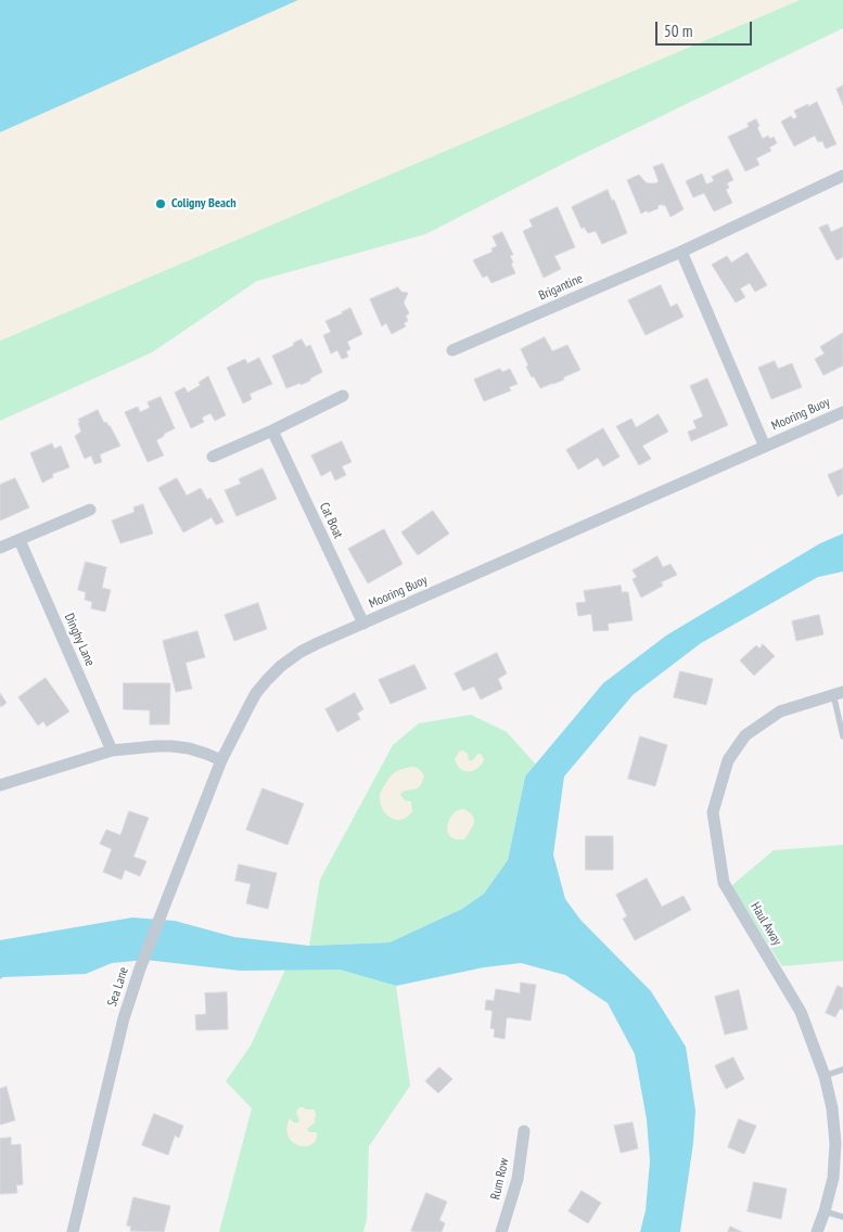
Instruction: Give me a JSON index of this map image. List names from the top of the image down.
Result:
{
  "streets": {
    "street": [
      "Brigantine",
      "Mooring Buoy",
      "Cat Boat",
      "Dinghy Lane",
      "Haul Away",
      "Sea Lane",
      "Rum Row"
    ]
  },
  "crossings": [
    ["Mooring Buoy", "Cat Boat"],
    ["Mooring Buoy", "Sea Lane"]
  ],
  "places": ["Coligny Beach"],
  "scale_bar": "50 m"
}
